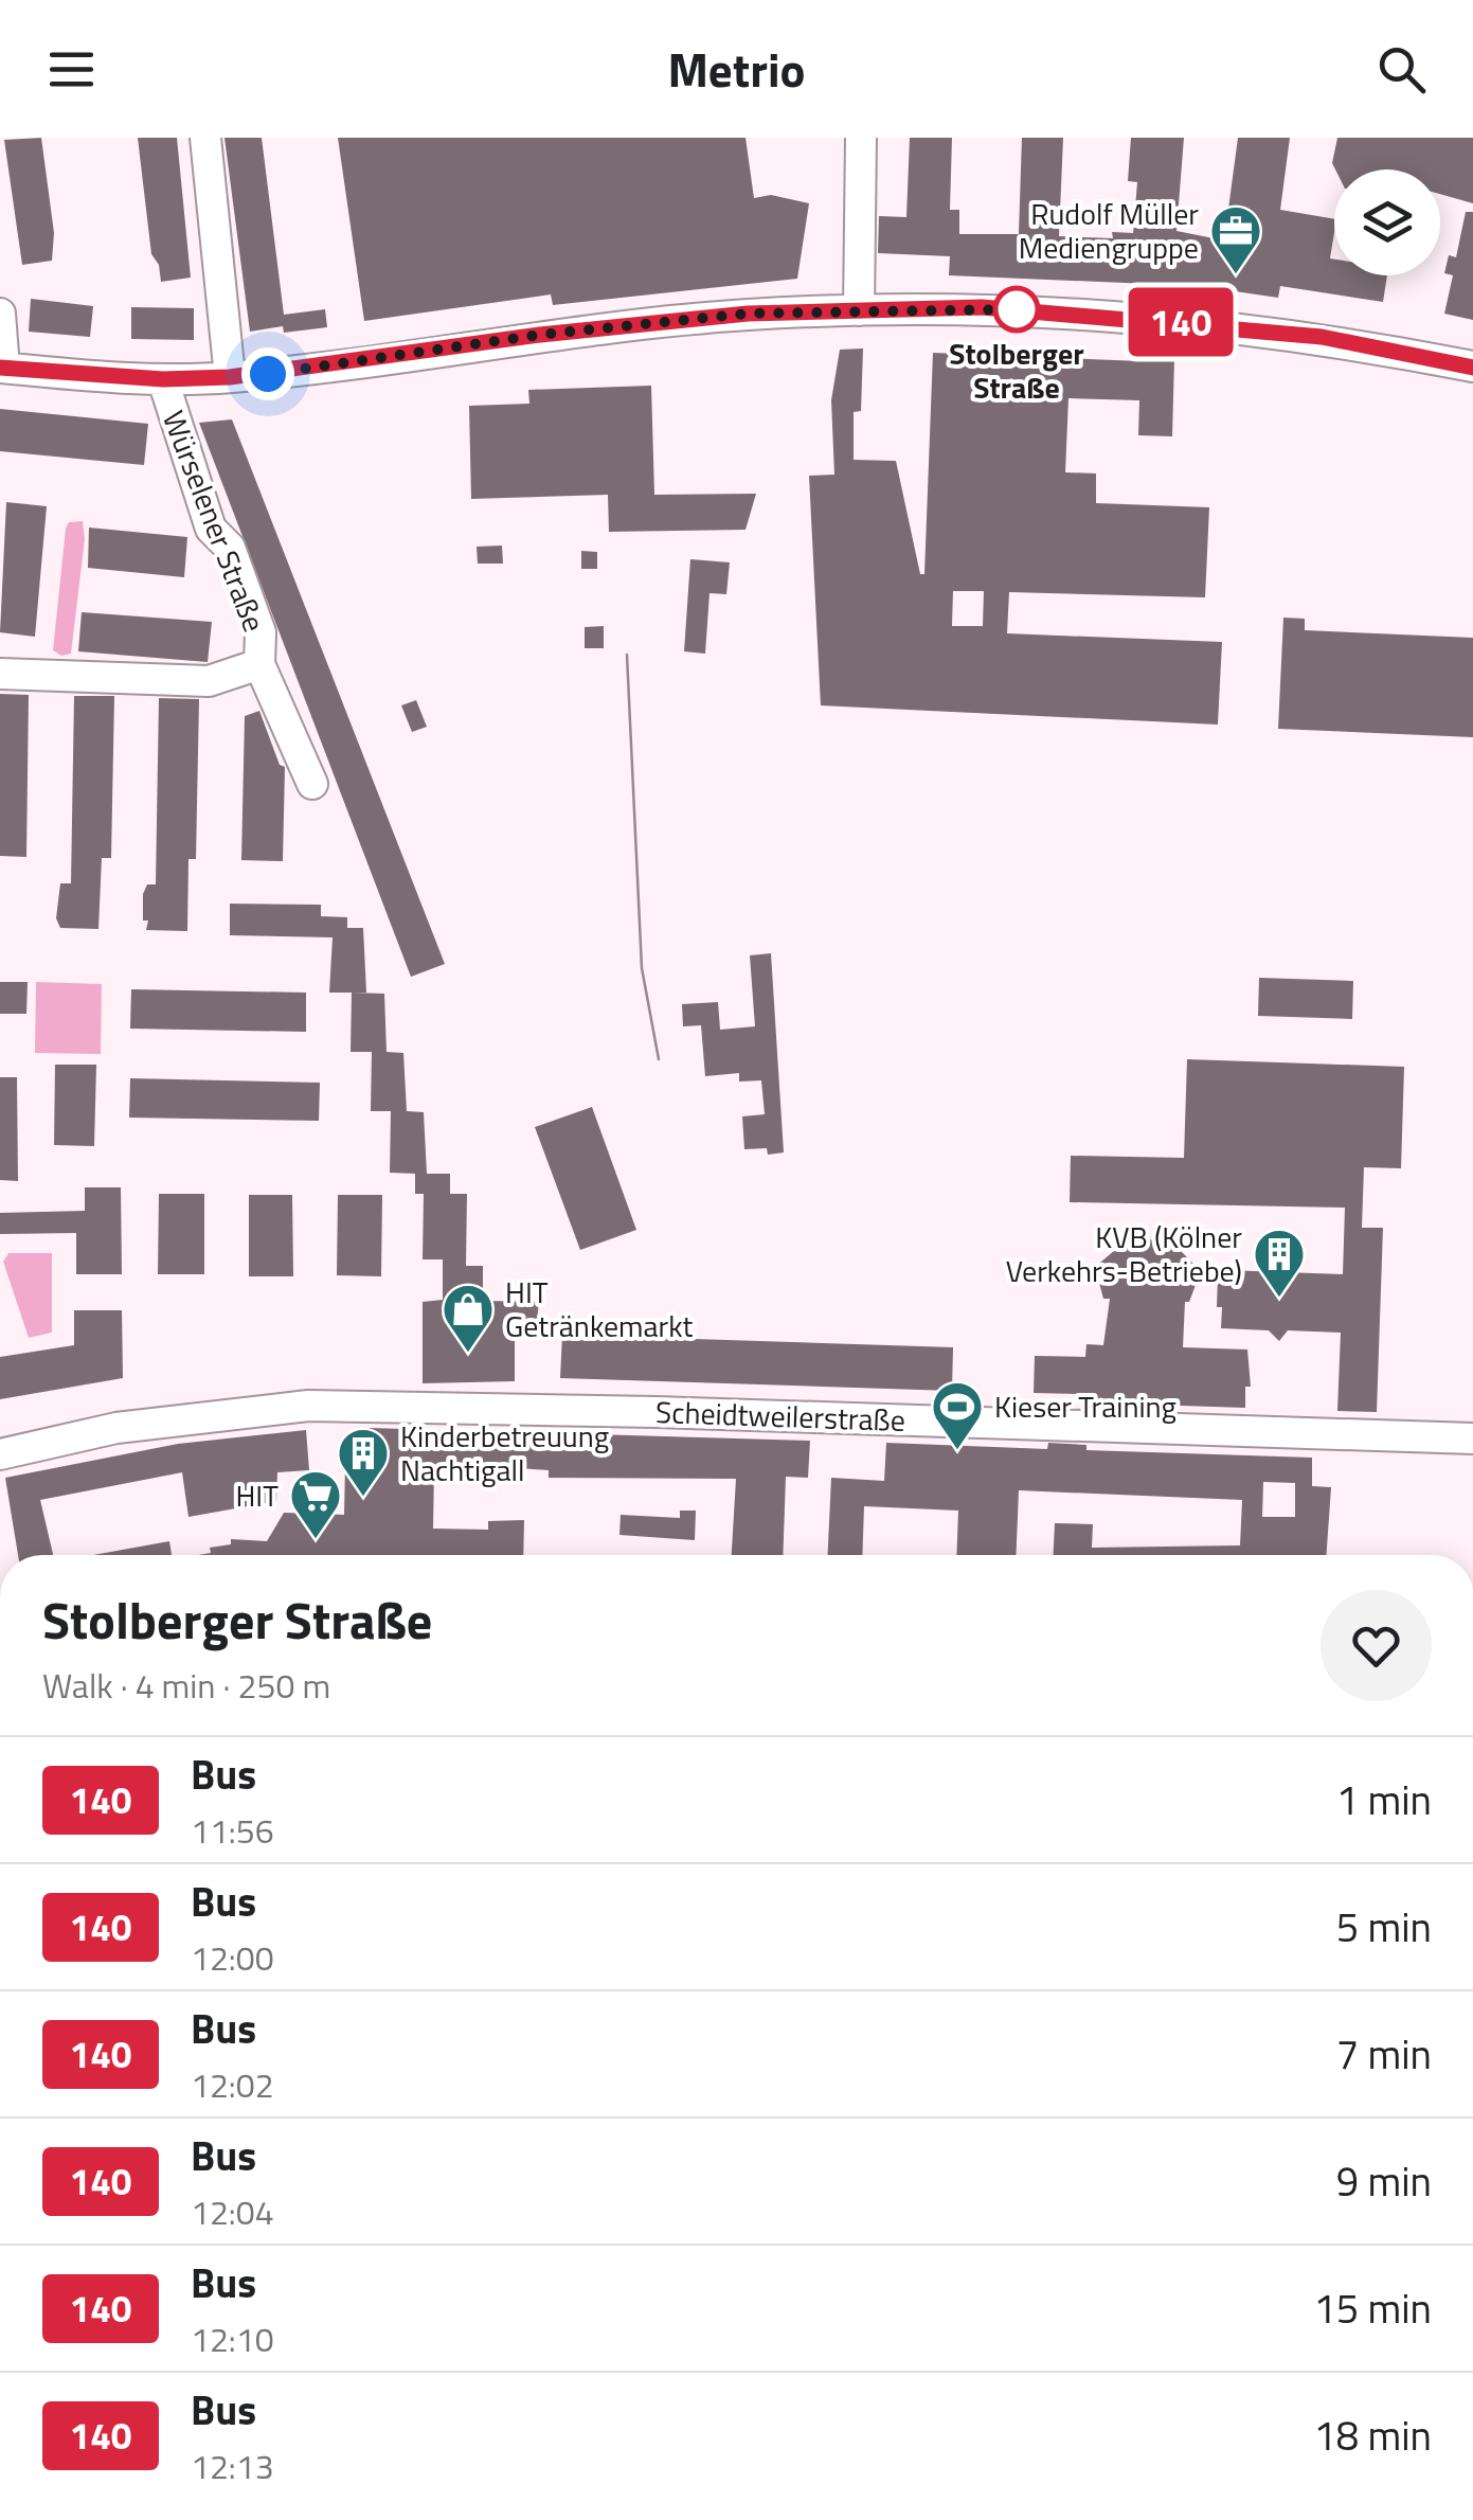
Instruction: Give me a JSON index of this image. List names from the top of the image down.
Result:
{
  "streets": {
    "street": ["Würselener Straße", "Scheidtweilerstraße"]
  },
  "places": {
    "office": ["Rudolf Müller Mediengruppe"],
    "other": ["Stolberger Straße"],
    "building": ["KVB (Kölner Verkehrs-Betriebe)", "Kinderbetreuung Nachtigall"],
    "shop": ["HIT Getränkemarkt"],
    "sports": ["Kieser Training"],
    "supermarket": ["HIT"]
  },
  "lines": ["bus line 140"],
  "page": {
    "header": "Metrio",
    "on_map": "140",
    "heading": ["Stolberger Straße", "Walk · 4 min · 250 m"],
    "list": [
      {
        "mark": "140",
        "name": "Bus",
        "note": "11:56",
        "value": "1 min"
      },
      {
        "mark": "140",
        "name": "Bus",
        "note": "12:00",
        "value": "5 min"
      },
      {
        "mark": "140",
        "name": "Bus",
        "note": "12:02",
        "value": "7 min"
      },
      {
        "mark": "140",
        "name": "Bus",
        "note": "12:04",
        "value": "9 min"
      },
      {
        "mark": "140",
        "name": "Bus",
        "note": "12:10",
        "value": "15 min"
      },
      {
        "mark": "140",
        "name": "Bus",
        "note": "12:13",
        "value": "18 min"
      }
    ]
  }
}
